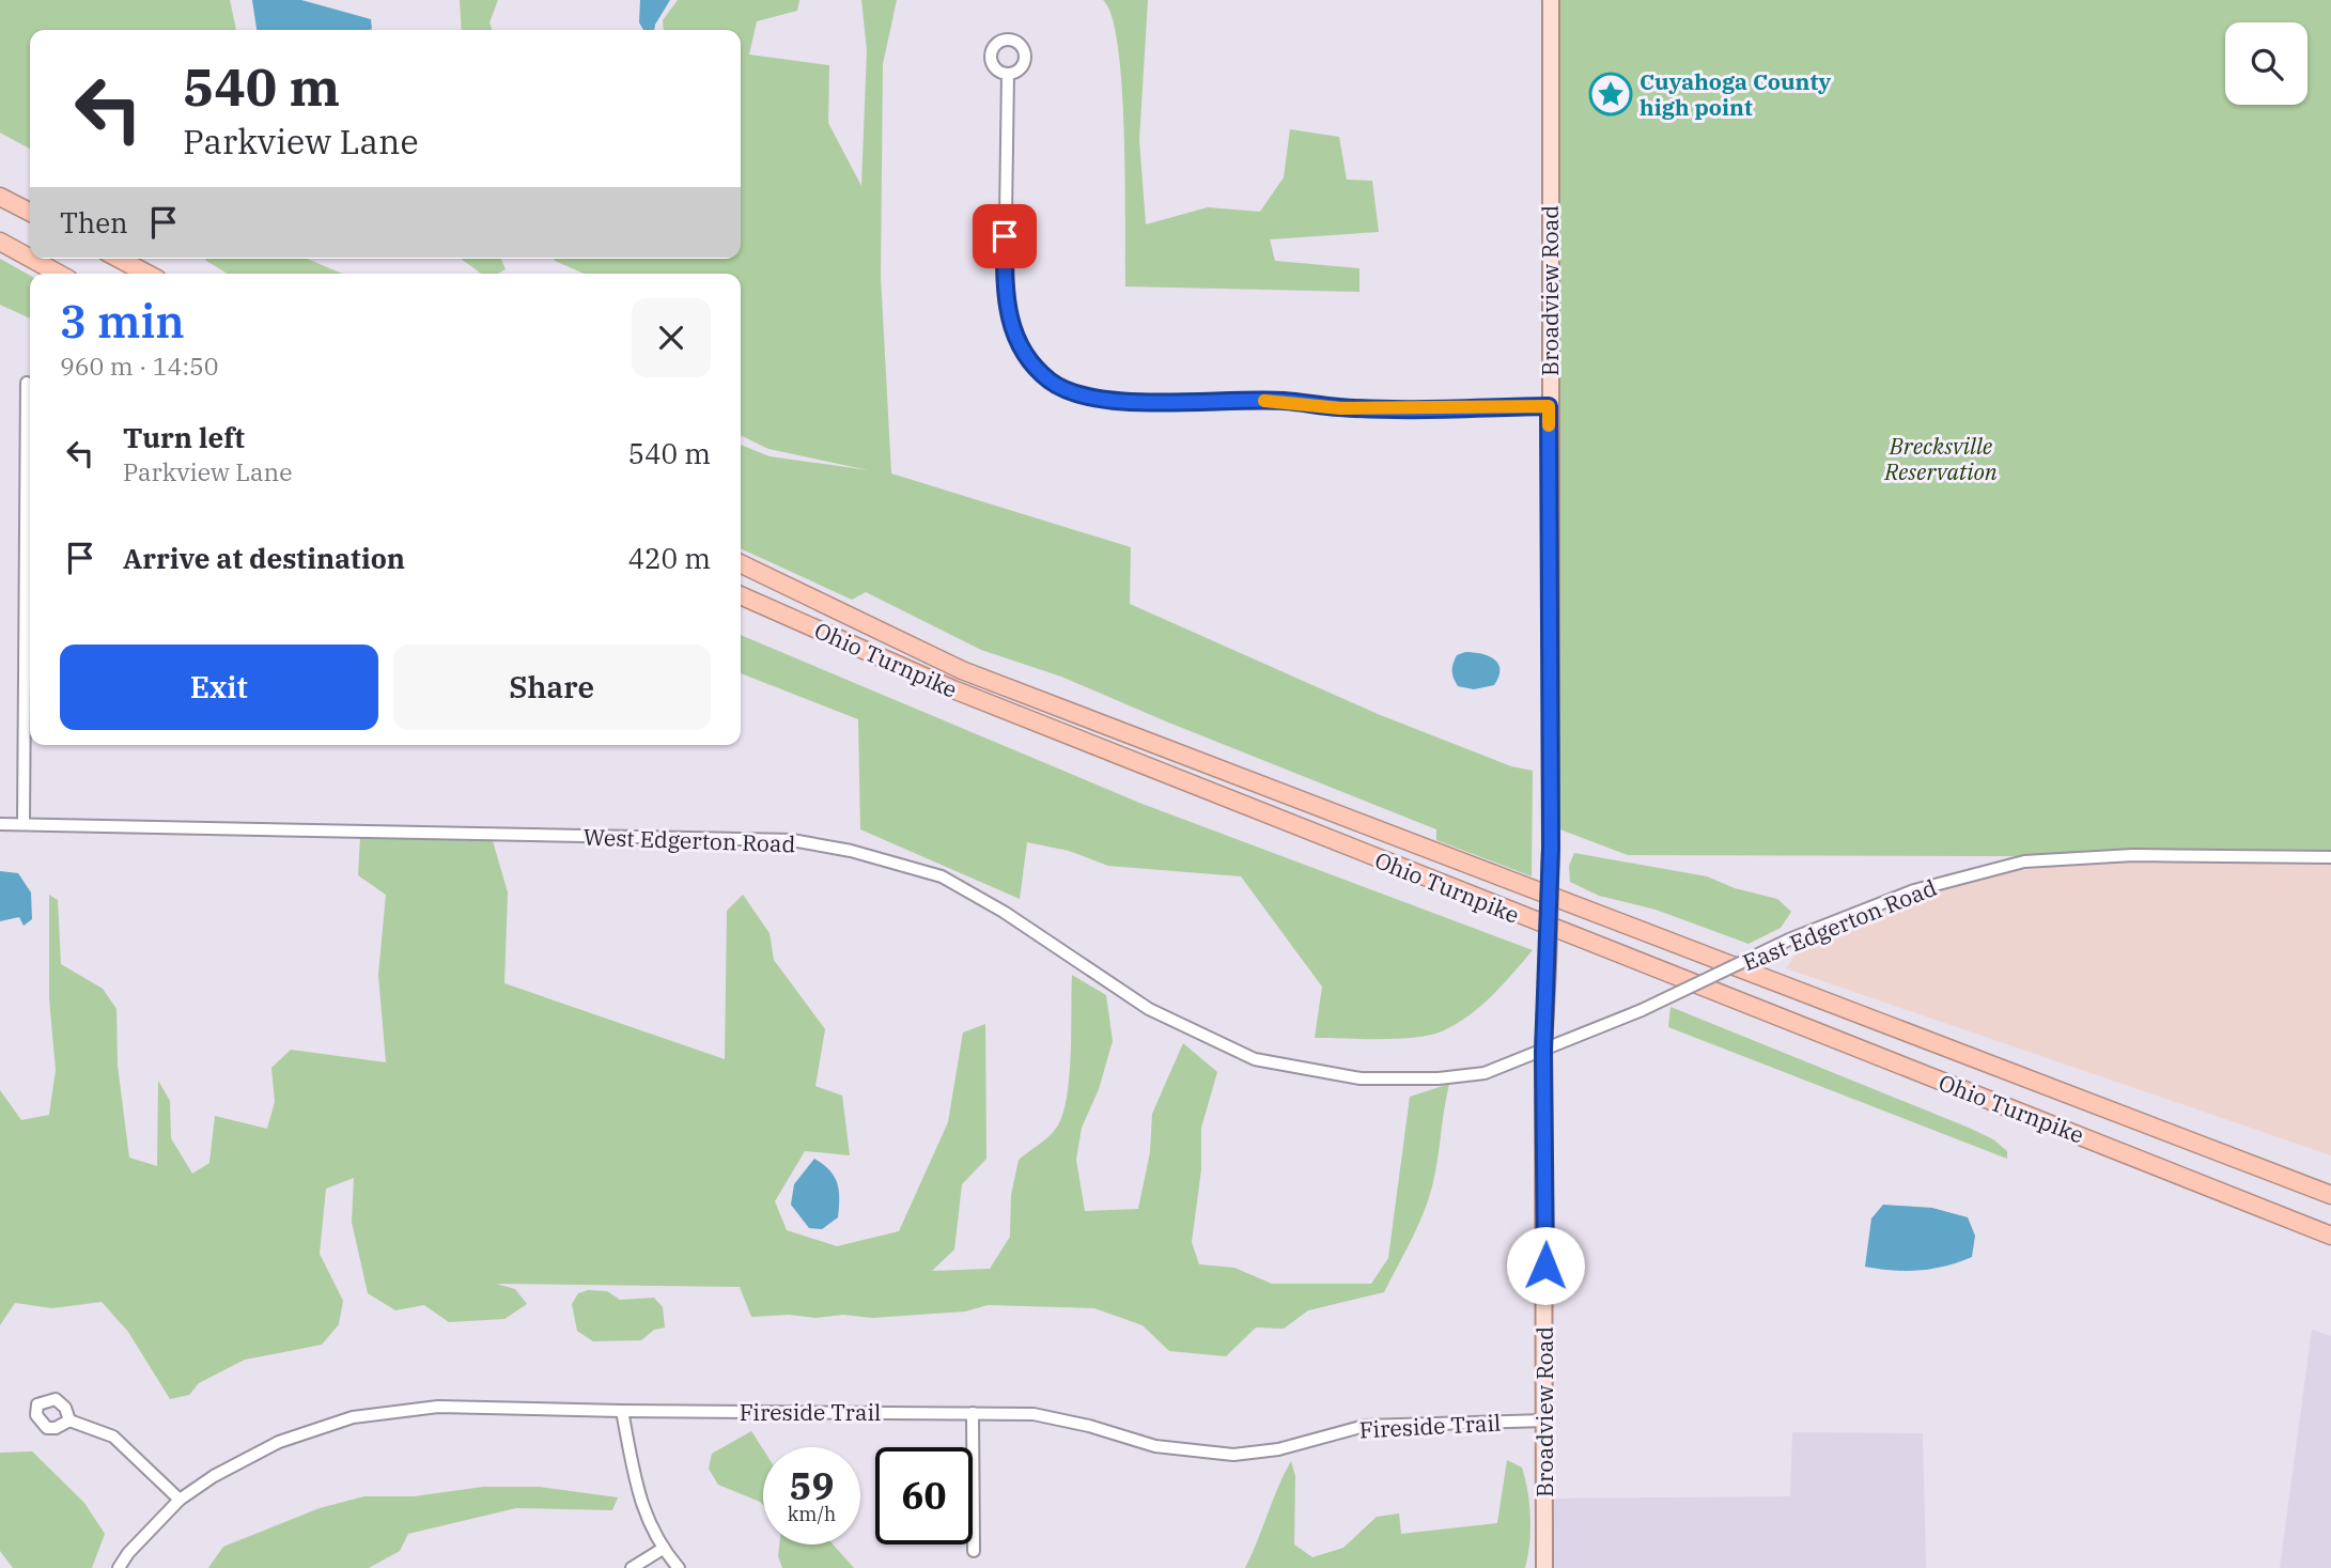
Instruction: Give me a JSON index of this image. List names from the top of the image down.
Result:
{
  "streets": {
    "highway": ["Ohio Turnpike"],
    "main road": ["Broadview Road"],
    "street": ["West Edgerton Road", "East Edgerton Road", "Fireside Trail"]
  },
  "crossings": [
    ["Broadview Road", "West Edgerton Road"],
    ["Broadview Road", "East Edgerton Road"],
    ["Broadview Road", "Fireside Trail"],
    ["West Edgerton Road", "East Edgerton Road"]
  ],
  "parks": ["Brecksville Reservation"],
  "places": {
    "place": ["Cuyahoga County high point"]
  },
  "page": {
    "turn": ["540 m", "Parkview Lane"],
    "then": "Then",
    "heading": ["3 min", "960 m · 14:50"],
    "list": [
      {
        "name": "Turn left",
        "note": "Parkview Lane",
        "value": "540 m"
      },
      {
        "name": "Arrive at destination",
        "value": "420 m"
      }
    ],
    "buttons": ["Exit", "Share"],
    "speed": "59 km/h",
    "limit": "60"
  }
}
